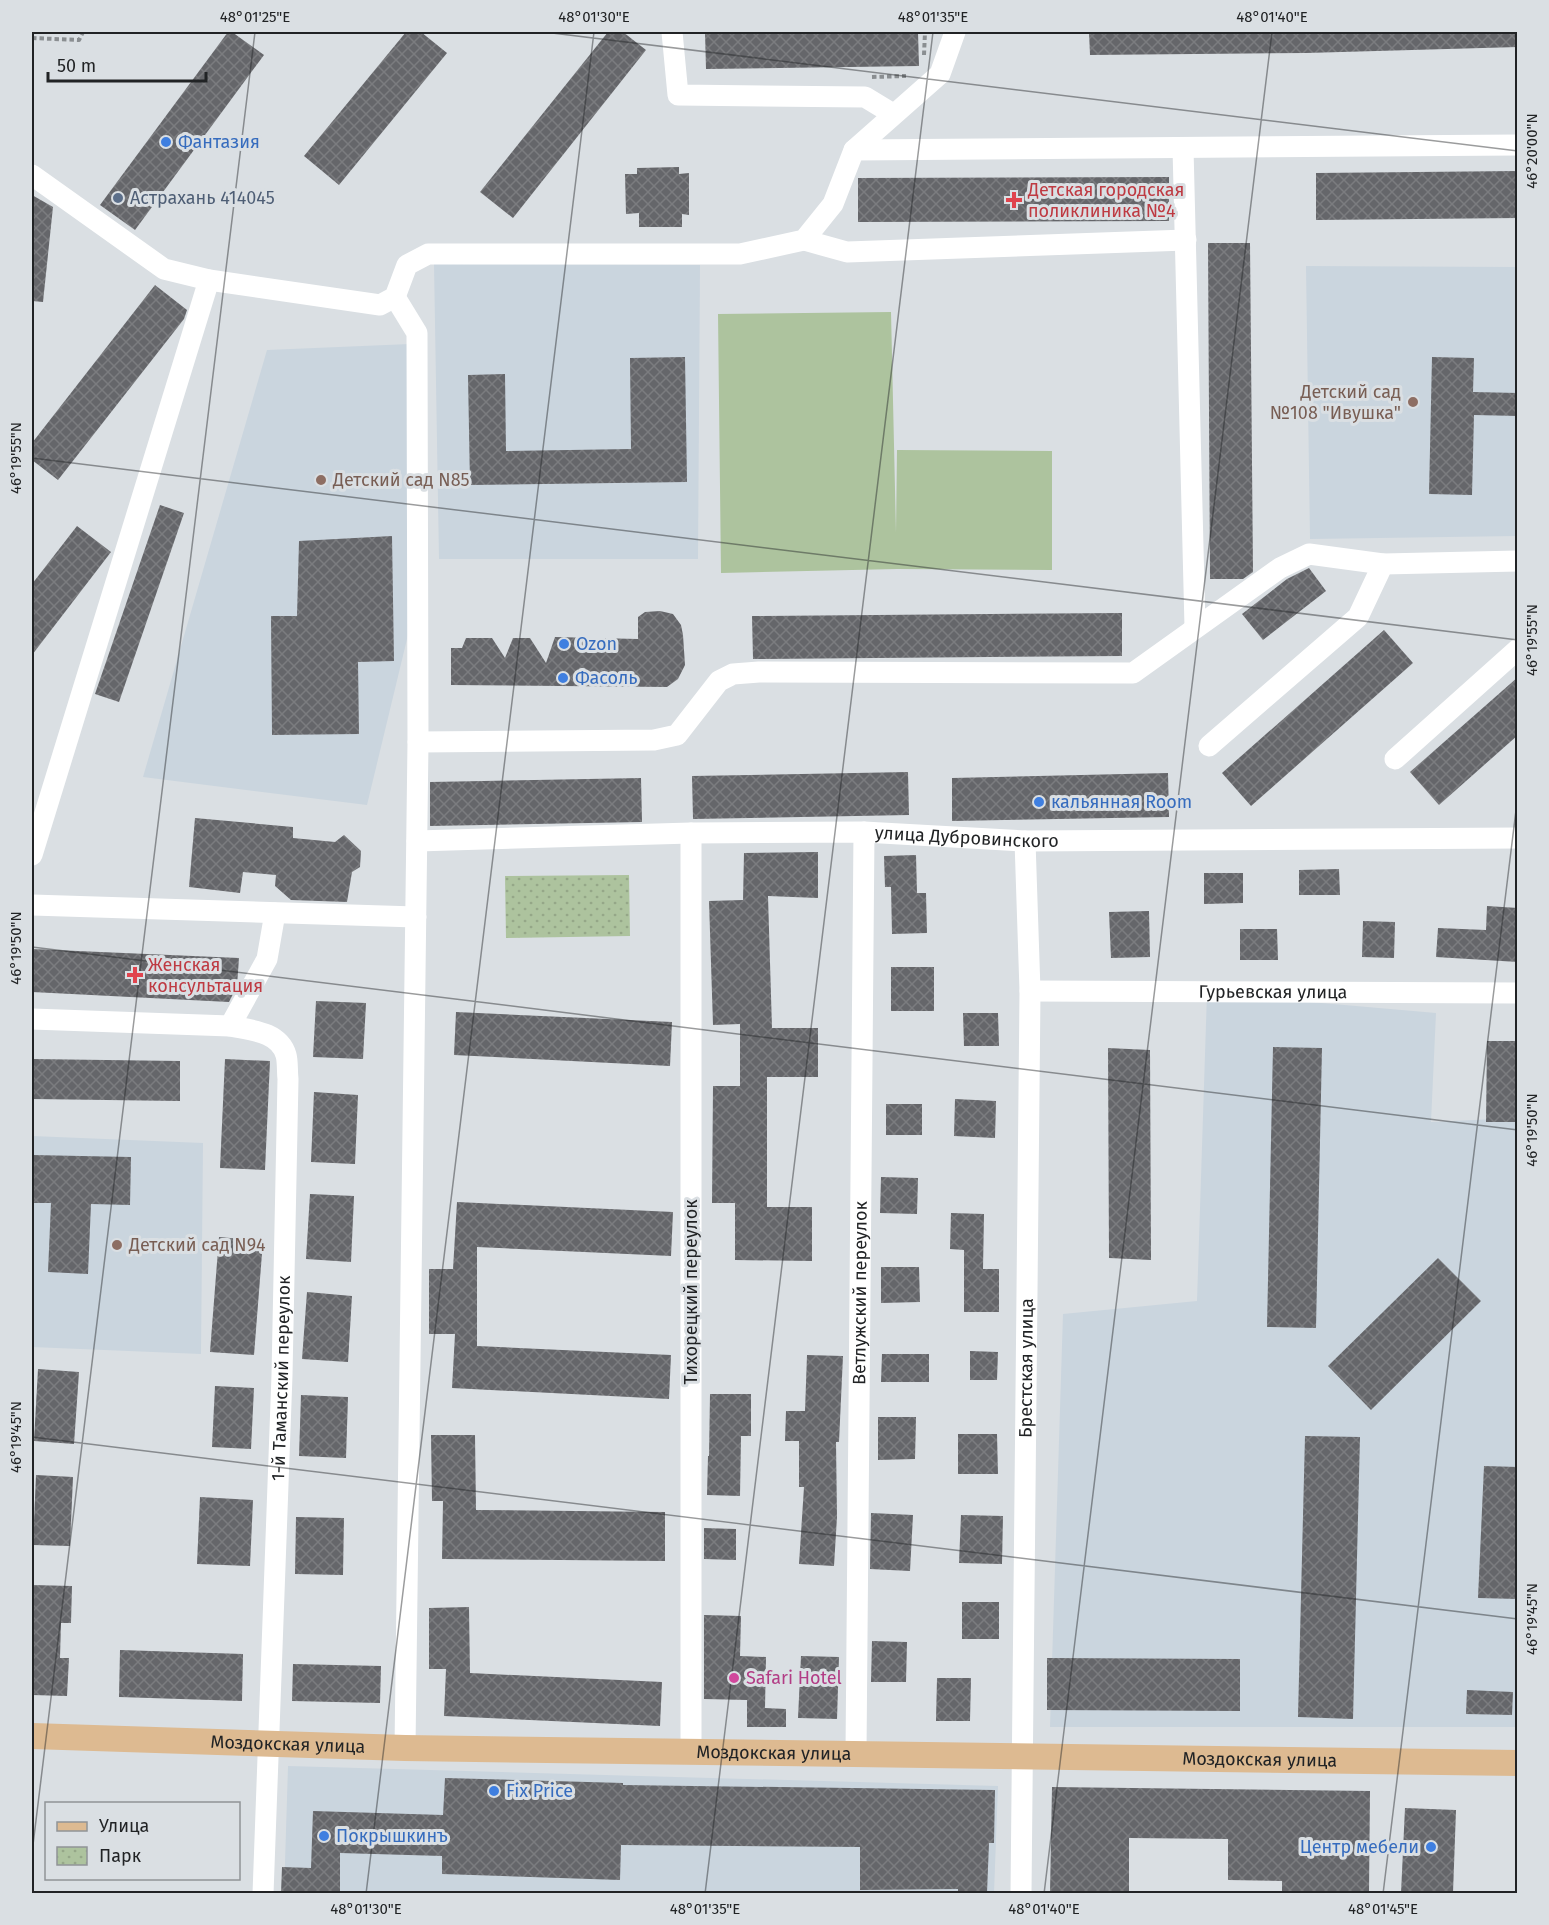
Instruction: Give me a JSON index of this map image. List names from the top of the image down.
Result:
{
  "streets": {
    "main road": ["Моздокская улица"],
    "street": [
      "улица Дубровинского",
      "Гурьевская улица",
      "Тихорецкий переулок",
      "Ветлужский переулок",
      "Брестская улица",
      "1-й Таманский переулок"
    ]
  },
  "crossings": [
    ["улица Дубровинского", "Тихорецкий переулок"],
    ["улица Дубровинского", "Ветлужский переулок"],
    ["улица Дубровинского", "Брестская улица"],
    ["Гурьевская улица", "Брестская улица"],
    ["Тихорецкий переулок", "Моздокская улица"],
    ["Ветлужский переулок", "Моздокская улица"],
    ["Брестская улица", "Моздокская улица"],
    ["1-й Таманский переулок", "Моздокская улица"]
  ],
  "places": {
    "other": [
      "Фантазия",
      "Астрахань 414045",
      "Детский сад №108 \"Ивушка\"",
      "Детский сад N85",
      "Ozon",
      "Фасоль",
      "кальянная Room",
      "Детский сад N94",
      "Safari Hotel",
      "Fix Price",
      "Покрышкинъ",
      "Центр мебели"
    ],
    "health": ["Детская городская поликлиника №4", "Женская консультация"]
  },
  "legend": ["Улица", "Парк"],
  "scale_bar": "50 m",
  "coordinates": [
    "48°01'25\"E",
    "48°01'30\"E",
    "48°01'35\"E",
    "48°01'40\"E",
    "46°20'00\"N",
    "46°19'55\"N",
    "46°19'50\"N",
    "46°19'45\"N",
    "48°01'45\"E"
  ]
}
